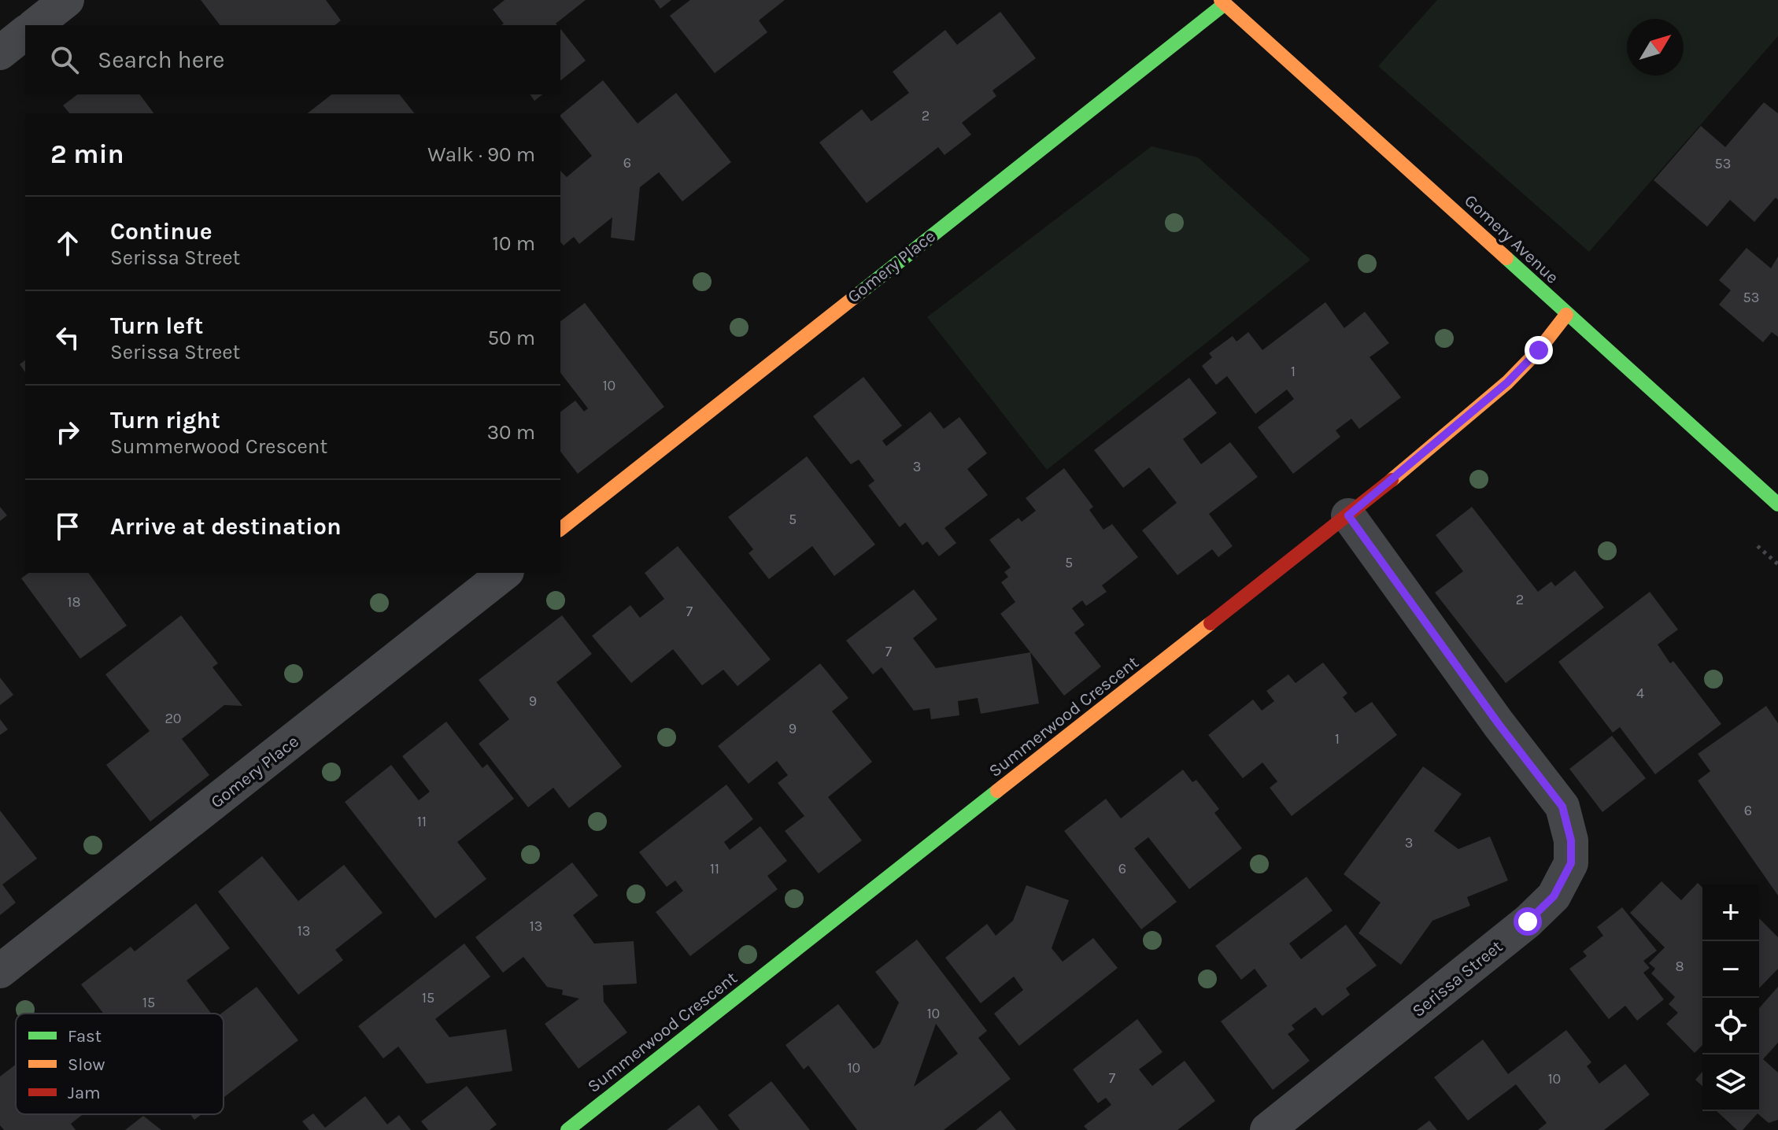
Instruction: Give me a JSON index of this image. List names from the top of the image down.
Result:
{
  "streets": {
    "street": [
      "Gomery Avenue",
      "Gomery Place",
      "Summerwood Crescent",
      "Serissa Street"
    ]
  },
  "crossings": [
    ["Gomery Avenue", "Gomery Place"],
    ["Gomery Avenue", "Summerwood Crescent"],
    ["Summerwood Crescent", "Serissa Street"]
  ],
  "house_numbers": [
    "2",
    "6",
    "53",
    "53",
    "1",
    "10",
    "3",
    "5",
    "5",
    "2",
    "18",
    "7",
    "7",
    "4",
    "9",
    "20",
    "9",
    "1",
    "6",
    "11",
    "3",
    "11",
    "6",
    "13",
    "13",
    "8",
    "15",
    "15",
    "10",
    "10",
    "7",
    "10"
  ],
  "legend": ["Fast", "Slow", "Jam"],
  "north": "top right",
  "page": {
    "search": "Search here",
    "heading": ["2 min", "Walk · 90 m"],
    "list": [
      ["Continue", "Serissa Street", "10 m"],
      ["Turn left", "Serissa Street", "50 m"],
      ["Turn right", "Summerwood Crescent", "30 m"],
      "Arrive at destination"
    ],
    "map_buttons": ["+", "−"]
  }
}
